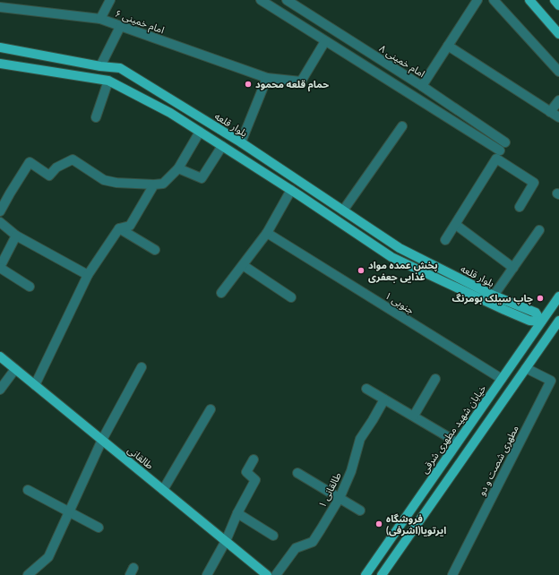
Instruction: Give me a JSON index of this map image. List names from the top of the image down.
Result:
{
  "streets": {
    "main road": ["بلوار قلعه", "خیابان شهید مطهری شرقی", "طالقانی"],
    "street": [
      "امام خمینی ۶",
      "امام خمینی ۸",
      "۱ جنوبی",
      "مطهری شصت و دو",
      "طالقانی ۱"
    ]
  },
  "crossings": [
    ["بلوار قلعه", "خیابان شهید مطهری شرقی"],
    ["۱ جنوبی", "خیابان شهید مطهری شرقی"]
  ],
  "places": [
    "حمام قلعه محمود",
    "پخش عمده مواد غذایی جعفری",
    "چاپ سیلک بومرنگ",
    "فروشگاه ایرتویا(اشرفی)"
  ]
}
